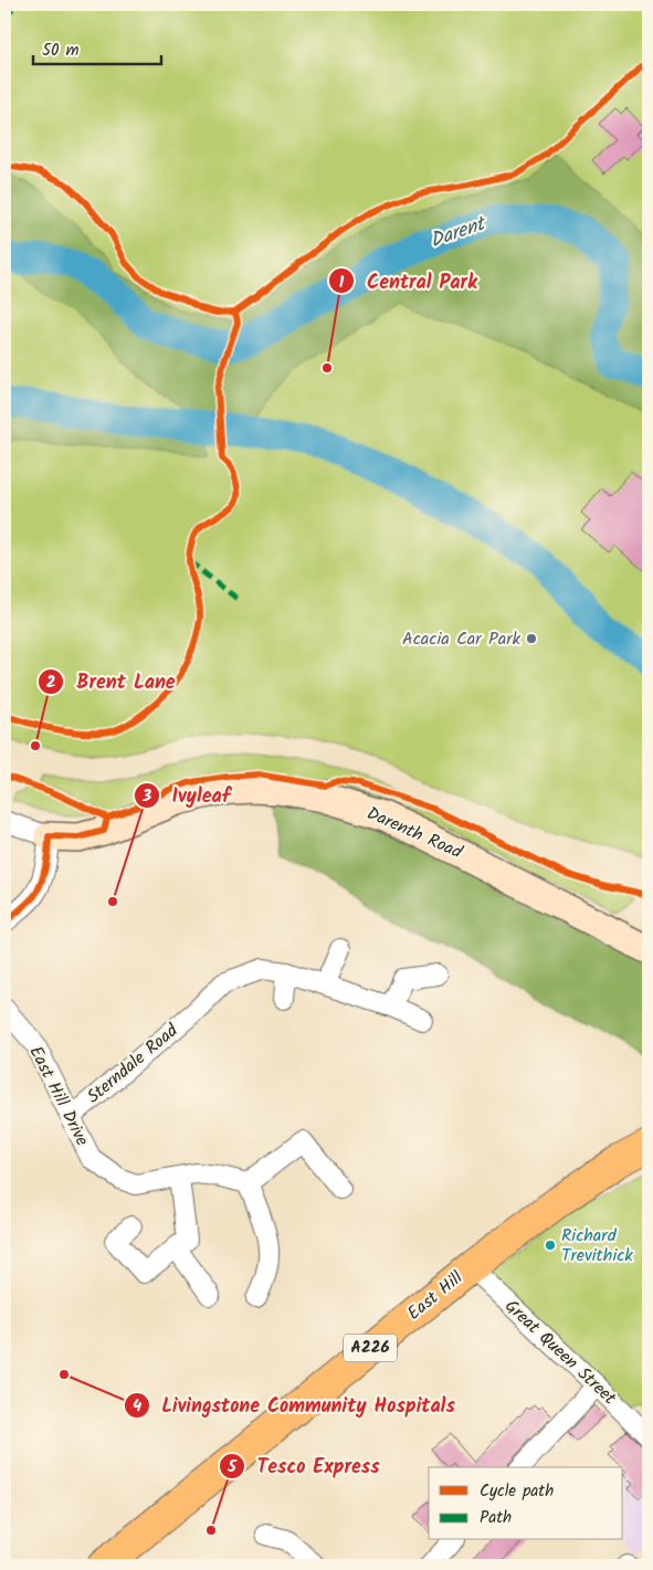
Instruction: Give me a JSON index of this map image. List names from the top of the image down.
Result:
{
  "streets": {
    "main road": ["East Hill", "A226"],
    "street": [
      "Darenth Road",
      "Sterndale Road",
      "East Hill Drive",
      "Great Queen Street"
    ]
  },
  "crossings": [
    ["Sterndale Road", "East Hill Drive"],
    ["East Hill", "Great Queen Street"]
  ],
  "water": ["Darent"],
  "places": [
    "Central Park",
    "Acacia Car Park",
    "Brent Lane",
    "Ivyleaf",
    "Richard Trevithick",
    "Livingstone Community Hospitals",
    "Tesco Express"
  ],
  "legend": ["Cycle path", "Path"],
  "scale_bar": "50 m"
}
